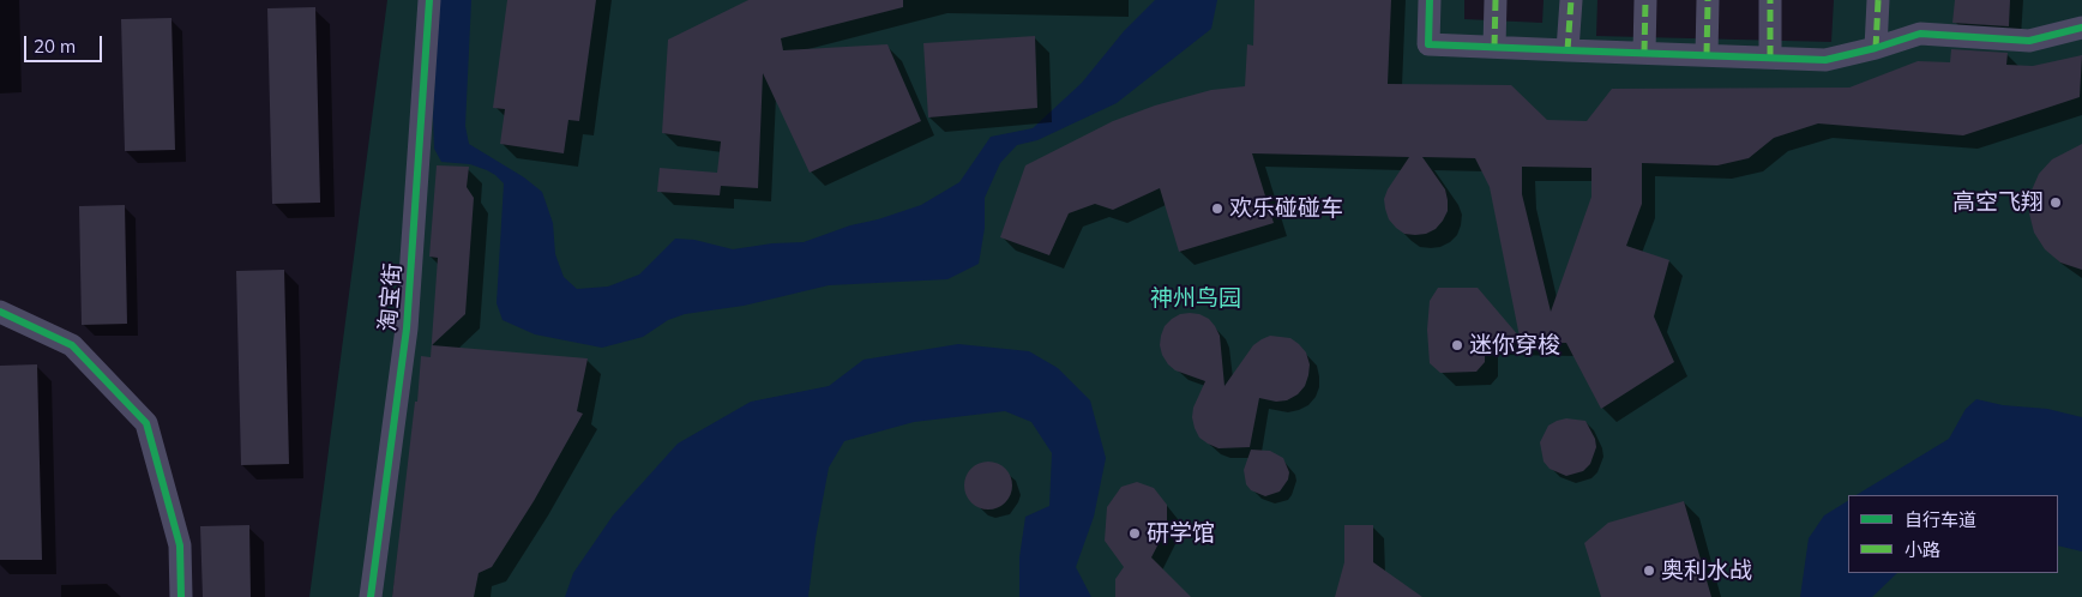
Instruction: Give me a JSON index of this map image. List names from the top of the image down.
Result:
{
  "streets": {
    "street": ["淘宝街"]
  },
  "parks": ["神州鸟园"],
  "places": [
    "高空飞翔",
    "欢乐碰碰车",
    "迷你穿梭",
    "研学馆",
    "奥利水战"
  ],
  "legend": ["自行车道", "小路"],
  "scale_bar": "20 m"
}
